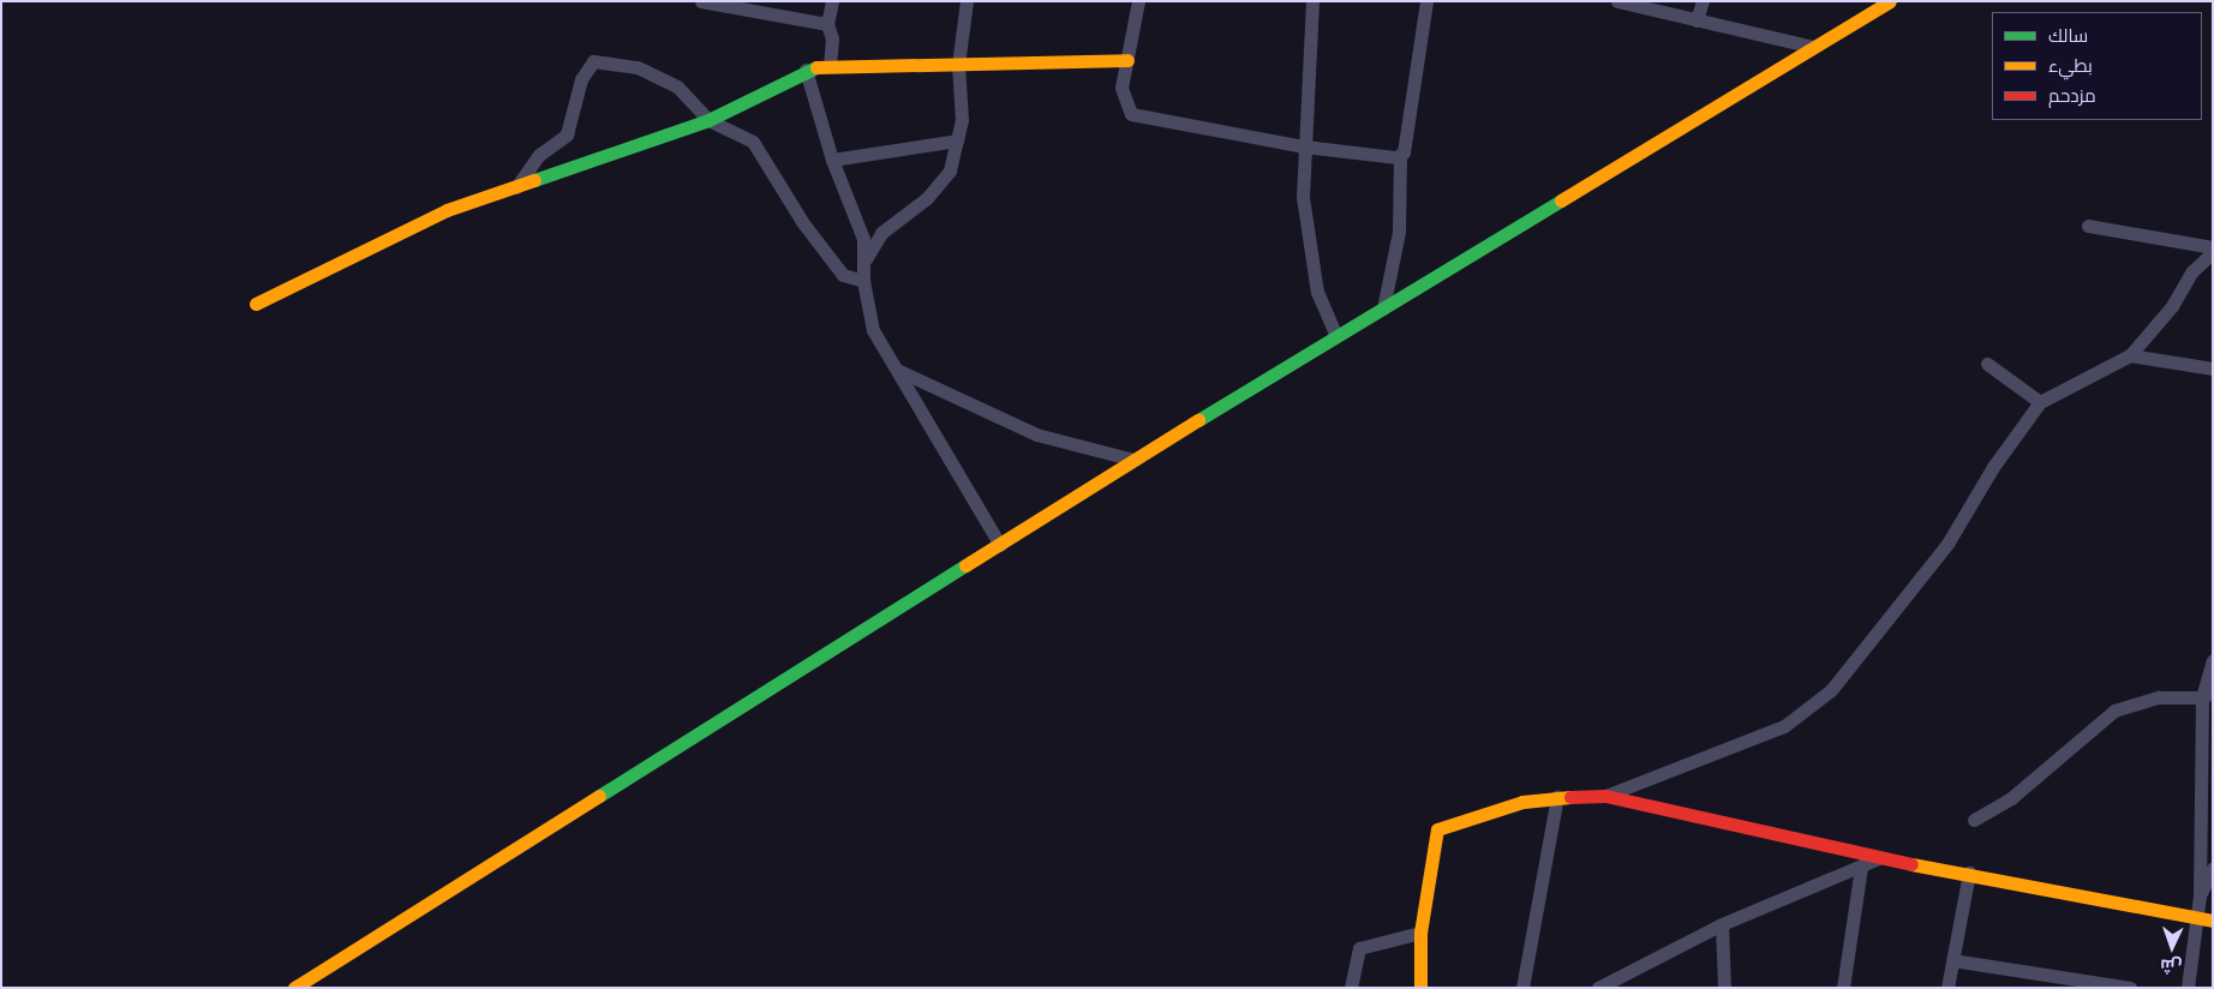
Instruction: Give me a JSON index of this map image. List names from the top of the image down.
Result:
{
  "legend": ["سالك", "بطيء", "مزدحم"],
  "north": "bottom"
}
